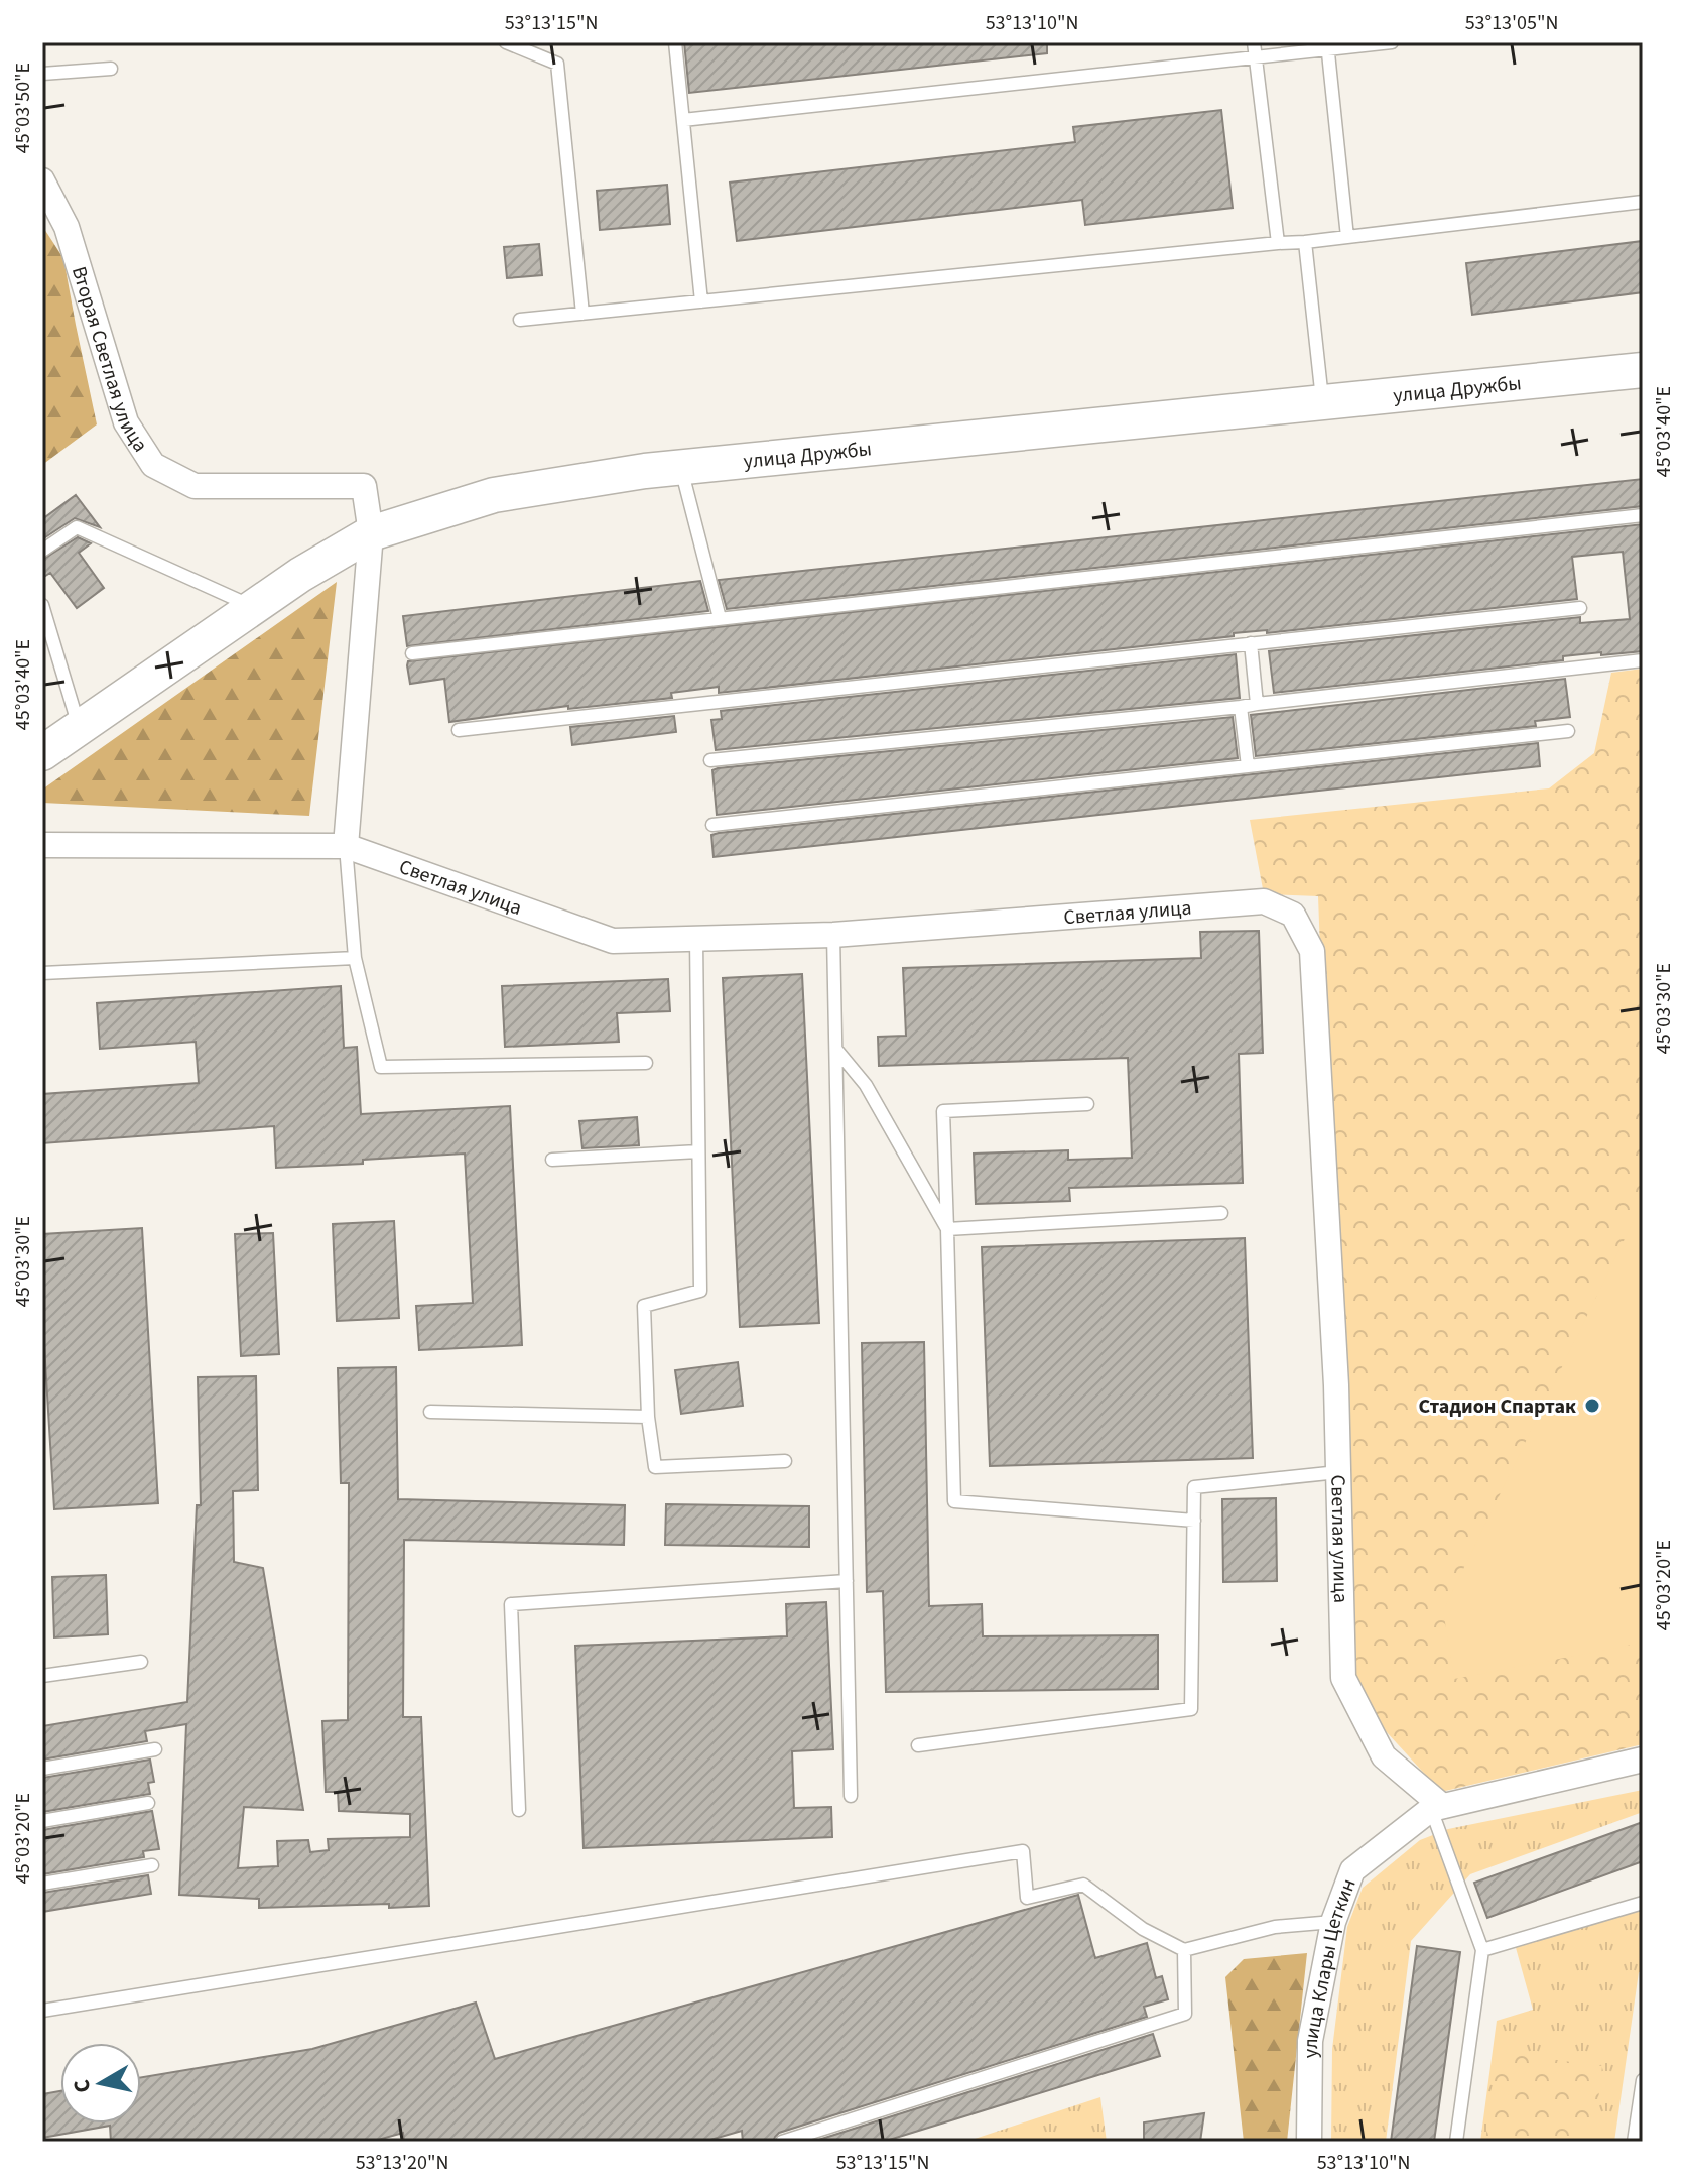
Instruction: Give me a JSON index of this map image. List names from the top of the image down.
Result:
{
  "streets": {
    "street": [
      "Вторая Светлая улица",
      "улица Дружбы",
      "Светлая улица",
      "улица Клары Цеткин"
    ]
  },
  "crossings": [
    ["Вторая Светлая улица", "улица Дружбы"],
    ["Светлая улица", "улица Клары Цеткин"]
  ],
  "places": ["Стадион Спартак"],
  "north": "left",
  "coordinates": [
    "53°13'15\"N",
    "53°13'10\"N",
    "53°13'05\"N",
    "45°03'50\"E",
    "45°03'40\"E",
    "45°03'30\"E",
    "45°03'20\"E",
    "53°13'20\"N"
  ]
}
